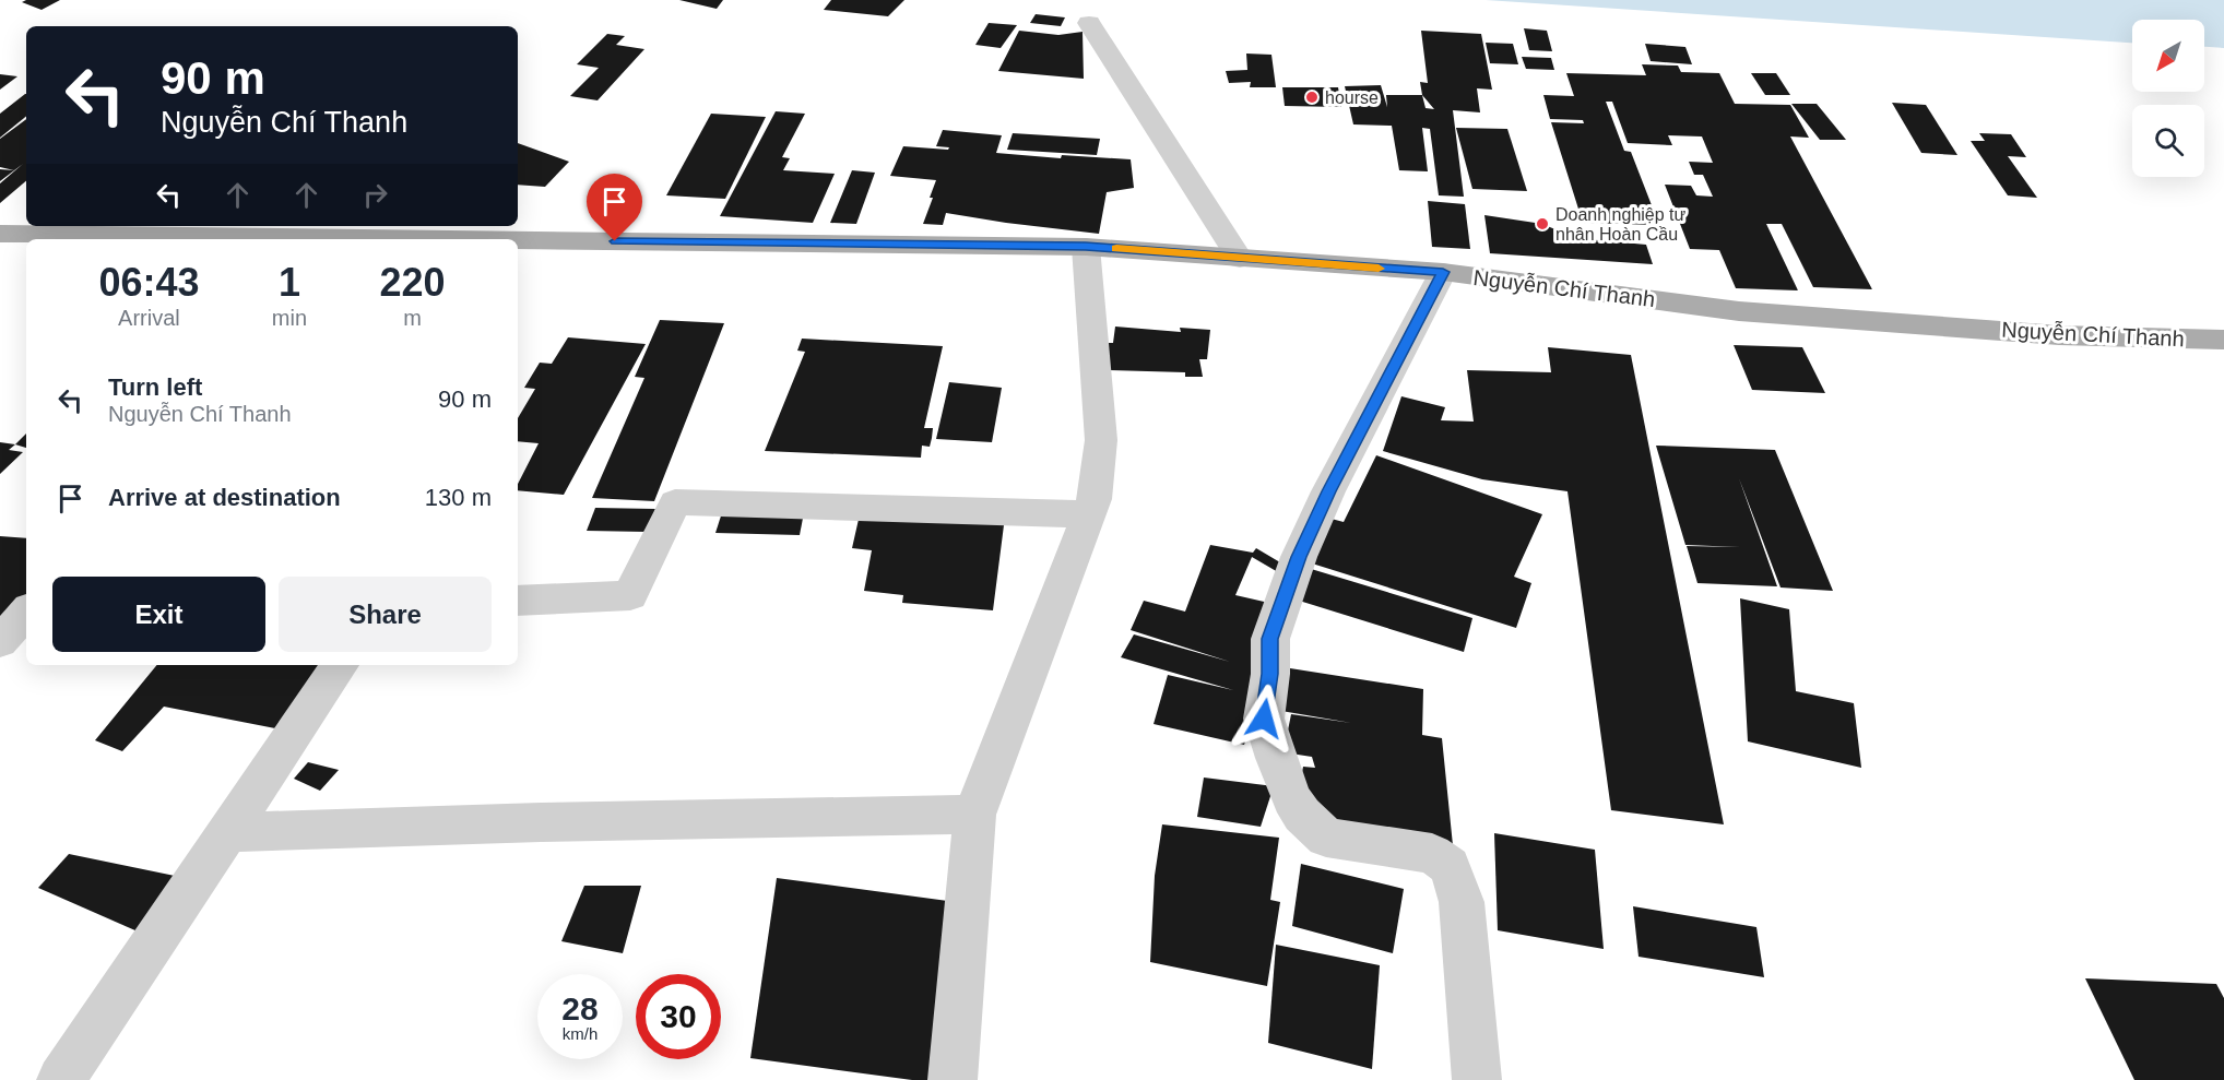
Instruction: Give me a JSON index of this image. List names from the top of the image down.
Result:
{
  "streets": {
    "main road": ["Nguyễn Chí Thanh"]
  },
  "places": ["hourse", "Doanh nghiệp tư nhân Hoàn Cầu"],
  "north": "bottom left",
  "page": {
    "turn": ["90 m", "Nguyễn Chí Thanh"],
    "eta": [
      "06:43",
      "Arrival",
      "1",
      "min",
      "220",
      "m"
    ],
    "list": [
      {
        "name": "Turn left",
        "note": "Nguyễn Chí Thanh",
        "value": "90 m"
      },
      {
        "name": "Arrive at destination",
        "value": "130 m"
      }
    ],
    "buttons": ["Exit", "Share"],
    "speed": "28 km/h",
    "limit": "30"
  }
}
